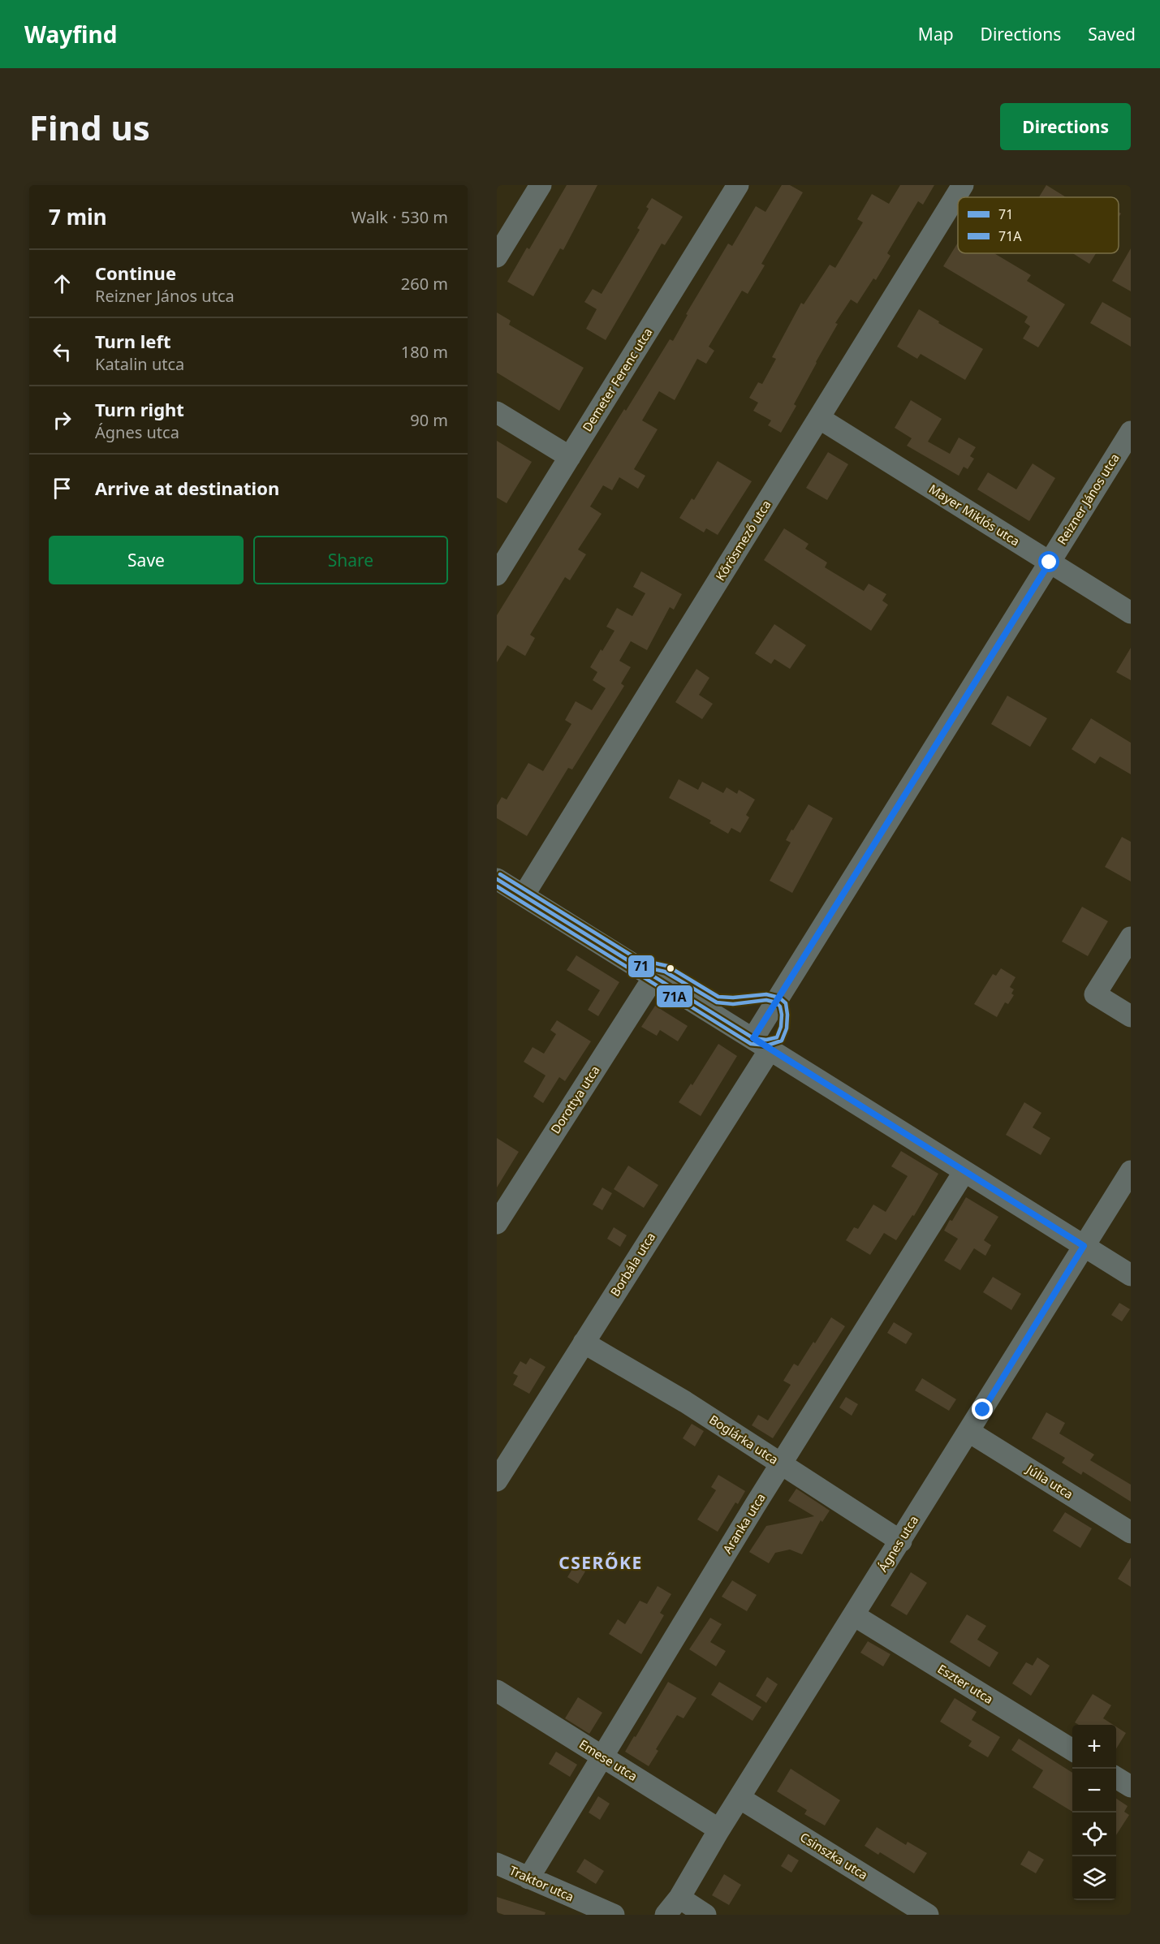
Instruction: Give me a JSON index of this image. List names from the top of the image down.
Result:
{
  "streets": {
    "street": [
      "Demeter Ferenc utca",
      "Reizner János utca",
      "Mayer Miklós utca",
      "Kőrösmező utca",
      "Dorottya utca",
      "Borbála utca",
      "Boglárka utca",
      "Júlia utca",
      "Aranka utca",
      "Ágnes utca",
      "Eszter utca",
      "Emese utca",
      "Csinszka utca",
      "Traktor utca"
    ]
  },
  "crossings": [
    ["Reizner János utca", "Mayer Miklós utca"],
    ["Reizner János utca", "Borbála utca"],
    ["Mayer Miklós utca", "Kőrösmező utca"],
    ["Borbála utca", "Boglárka utca"],
    ["Boglárka utca", "Aranka utca"],
    ["Boglárka utca", "Ágnes utca"],
    ["Júlia utca", "Ágnes utca"],
    ["Aranka utca", "Emese utca"],
    ["Aranka utca", "Traktor utca"],
    ["Ágnes utca", "Eszter utca"],
    ["Ágnes utca", "Emese utca"],
    ["Ágnes utca", "Csinszka utca"]
  ],
  "districts": ["CSERŐKE"],
  "lines": ["transit line 71A", "transit line 71"],
  "legend": ["71", "71A"],
  "page": {
    "header": "Wayfind",
    "nav": ["Map", "Directions", "Saved"],
    "buttons": [
      "Directions",
      ["Save", "Share"]
    ],
    "title": "Find us",
    "heading": ["7 min", "Walk · 530 m"],
    "list": [
      ["Continue", "Reizner János utca", "260 m"],
      ["Turn left", "Katalin utca", "180 m"],
      ["Turn right", "Ágnes utca", "90 m"],
      "Arrive at destination"
    ],
    "map_buttons": ["+", "−"]
  }
}
